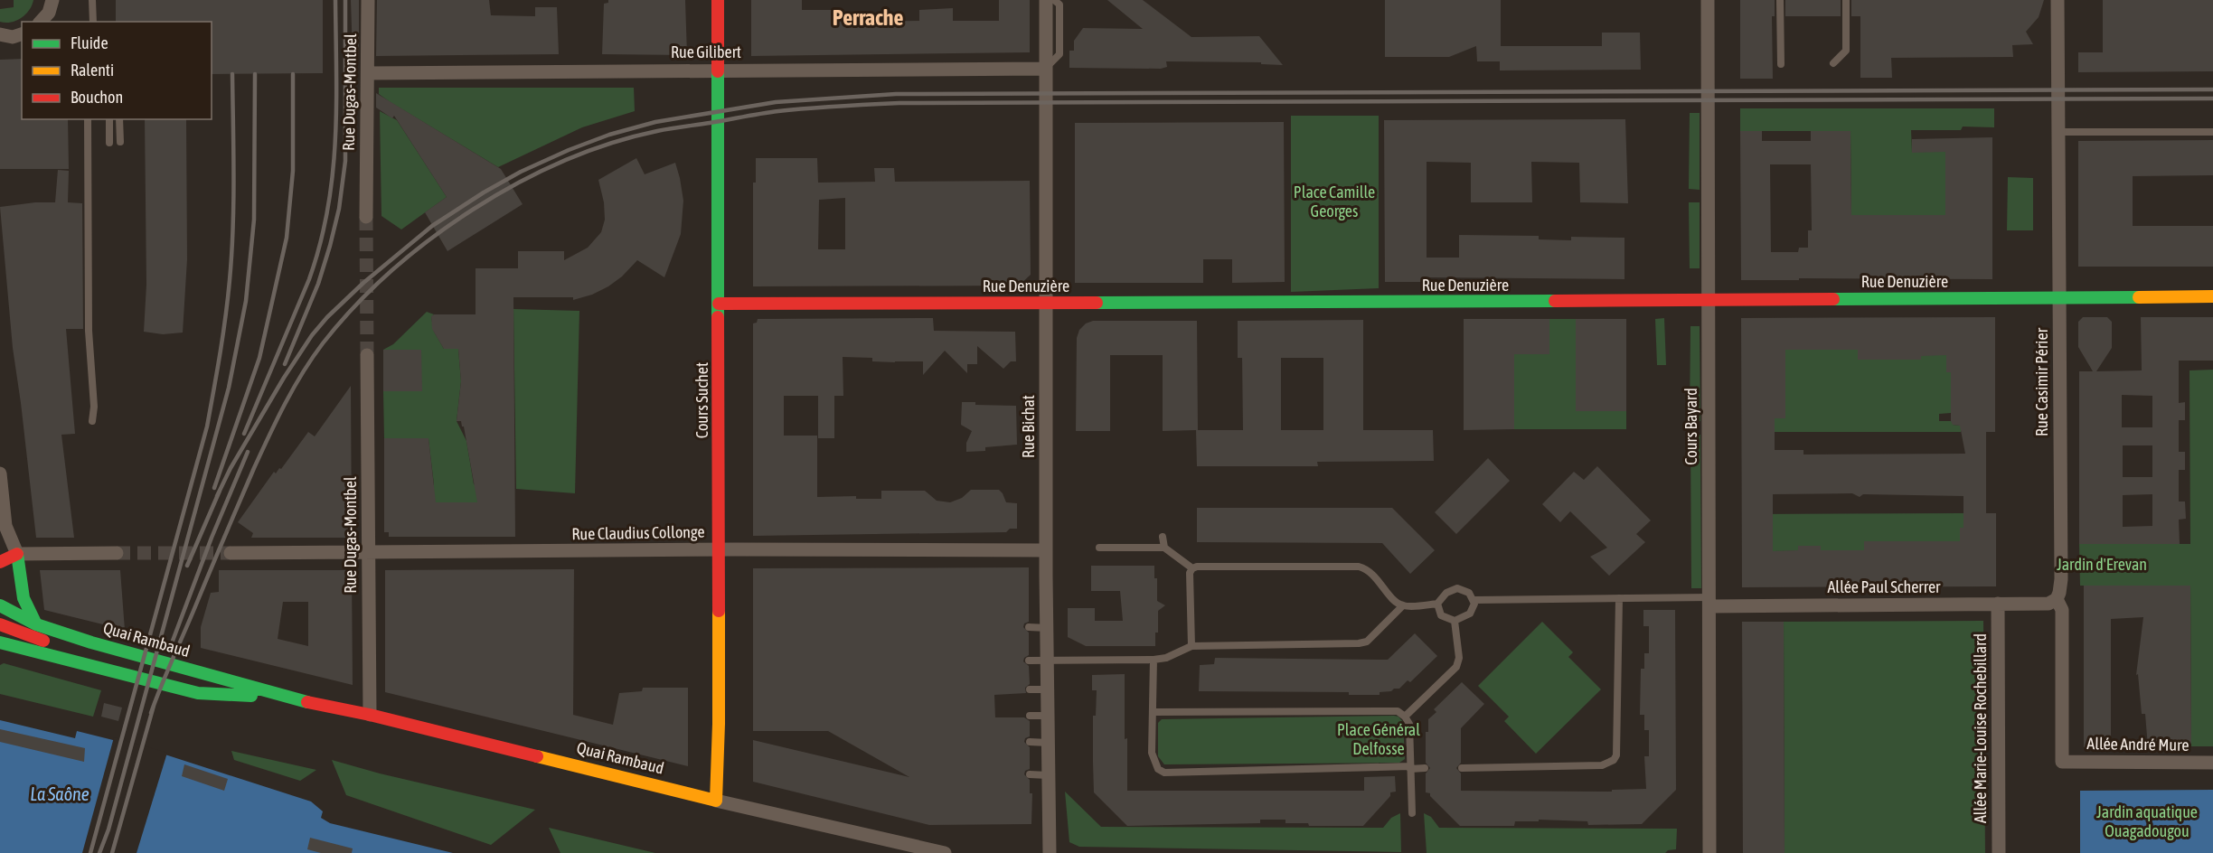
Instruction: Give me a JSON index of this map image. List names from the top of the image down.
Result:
{
  "streets": {
    "street": [
      "Rue Gilibert",
      "Rue Dugas-Montbel",
      "Rue Denuzière",
      "Rue Casimir Périer",
      "Cours Suchet",
      "Rue Bichat",
      "Cours Bayard",
      "Rue Claudius Collonge",
      "Allée Paul Scherrer",
      "Quai Rambaud",
      "Allée Marie-Louise Rochebillard",
      "Allée André Mure"
    ]
  },
  "crossings": [
    ["Rue Gilibert", "Rue Dugas-Montbel"],
    ["Rue Gilibert", "Cours Suchet"],
    ["Rue Gilibert", "Rue Bichat"],
    ["Rue Dugas-Montbel", "Rue Claudius Collonge"],
    ["Rue Dugas-Montbel", "Quai Rambaud"],
    ["Rue Denuzière", "Rue Casimir Périer"],
    ["Rue Denuzière", "Cours Suchet"],
    ["Rue Denuzière", "Rue Bichat"],
    ["Rue Denuzière", "Cours Bayard"],
    ["Rue Casimir Périer", "Allée Paul Scherrer"],
    ["Rue Casimir Périer", "Allée André Mure"],
    ["Cours Suchet", "Rue Claudius Collonge"],
    ["Cours Suchet", "Quai Rambaud"],
    ["Rue Bichat", "Rue Claudius Collonge"],
    ["Cours Bayard", "Allée Paul Scherrer"],
    ["Allée Paul Scherrer", "Allée Marie-Louise Rochebillard"]
  ],
  "districts": ["Perrache"],
  "water": ["La Saône"],
  "parks": [
    "Place Camille Georges",
    "Jardin d'Erevan",
    "Place Général Delfosse",
    "Jardin aquatique Ouagadougou"
  ],
  "legend": ["Fluide", "Ralenti", "Bouchon"]
}
